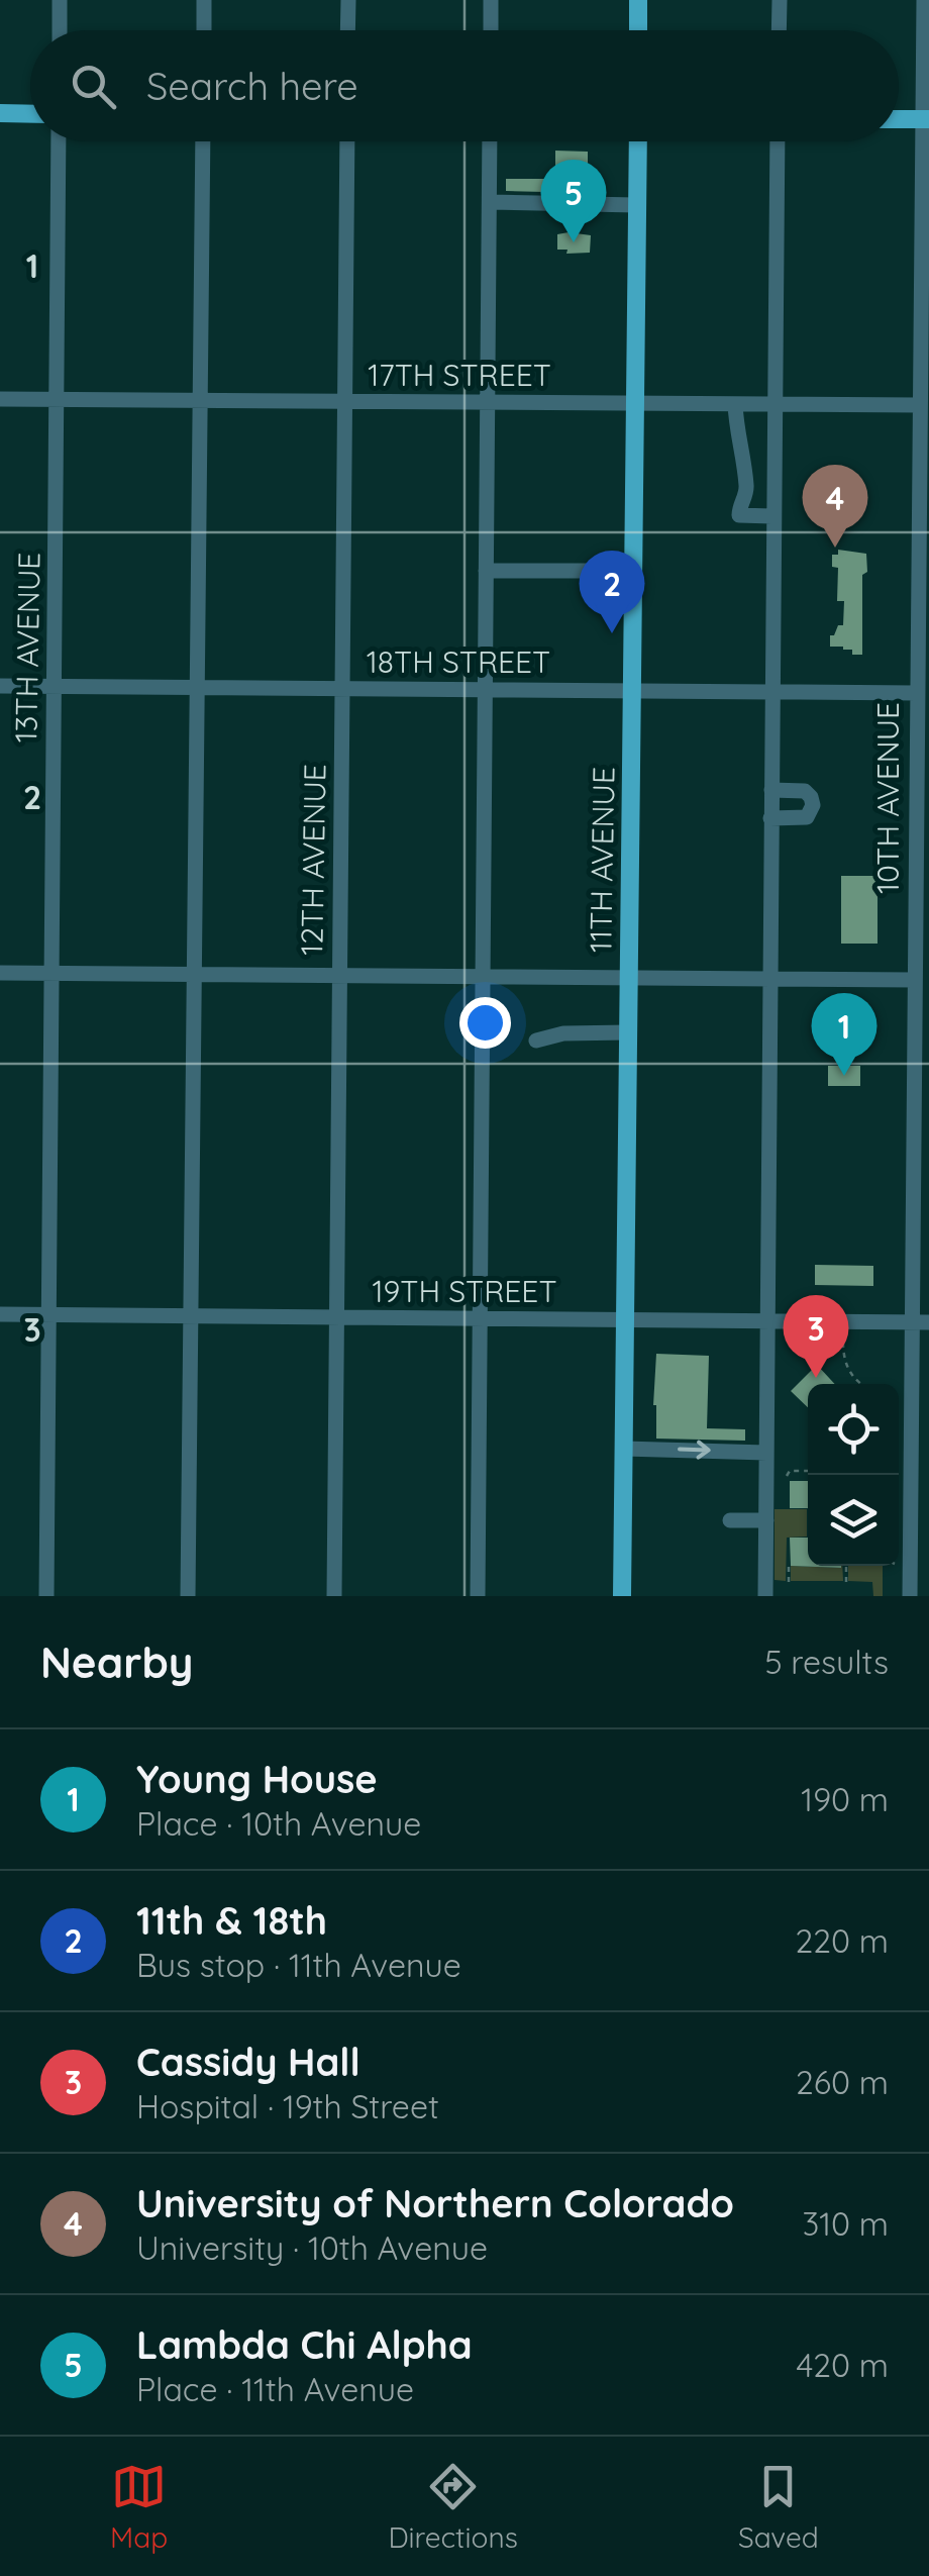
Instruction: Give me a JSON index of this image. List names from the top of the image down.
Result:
{
  "streets": {
    "main road": ["11TH AVENUE"],
    "street": [
      "17TH STREET",
      "13TH AVENUE",
      "18TH STREET",
      "10TH AVENUE",
      "12TH AVENUE",
      "19TH STREET"
    ]
  },
  "crossings": [
    ["17TH STREET", "13TH AVENUE"],
    ["17TH STREET", "10TH AVENUE"],
    ["17TH STREET", "12TH AVENUE"],
    ["17TH STREET", "11TH AVENUE"],
    ["13TH AVENUE", "18TH STREET"],
    ["13TH AVENUE", "19TH STREET"],
    ["18TH STREET", "10TH AVENUE"],
    ["18TH STREET", "12TH AVENUE"],
    ["18TH STREET", "11TH AVENUE"],
    ["10TH AVENUE", "19TH STREET"],
    ["12TH AVENUE", "19TH STREET"],
    ["11TH AVENUE", "19TH STREET"]
  ],
  "page": {
    "search": "Search here",
    "pins": [
      "5",
      "4",
      "2",
      "1",
      "3"
    ],
    "heading": ["Nearby", "5 results"],
    "list": [
      {
        "mark": "1",
        "name": "Young House",
        "note": "Place · 10th Avenue",
        "value": "190 m"
      },
      {
        "mark": "2",
        "name": "11th & 18th",
        "note": "Bus stop · 11th Avenue",
        "value": "220 m"
      },
      {
        "mark": "3",
        "name": "Cassidy Hall",
        "note": "Hospital · 19th Street",
        "value": "260 m"
      },
      {
        "mark": "4",
        "name": "University of Northern Colorado",
        "note": "University · 10th Avenue",
        "value": "310 m"
      },
      {
        "mark": "5",
        "name": "Lambda Chi Alpha",
        "note": "Place · 11th Avenue",
        "value": "420 m"
      }
    ],
    "nav": ["Map", "Directions", "Saved"]
  },
  "grid": {
    "rows": ["1", "2", "3"]
  }
}
